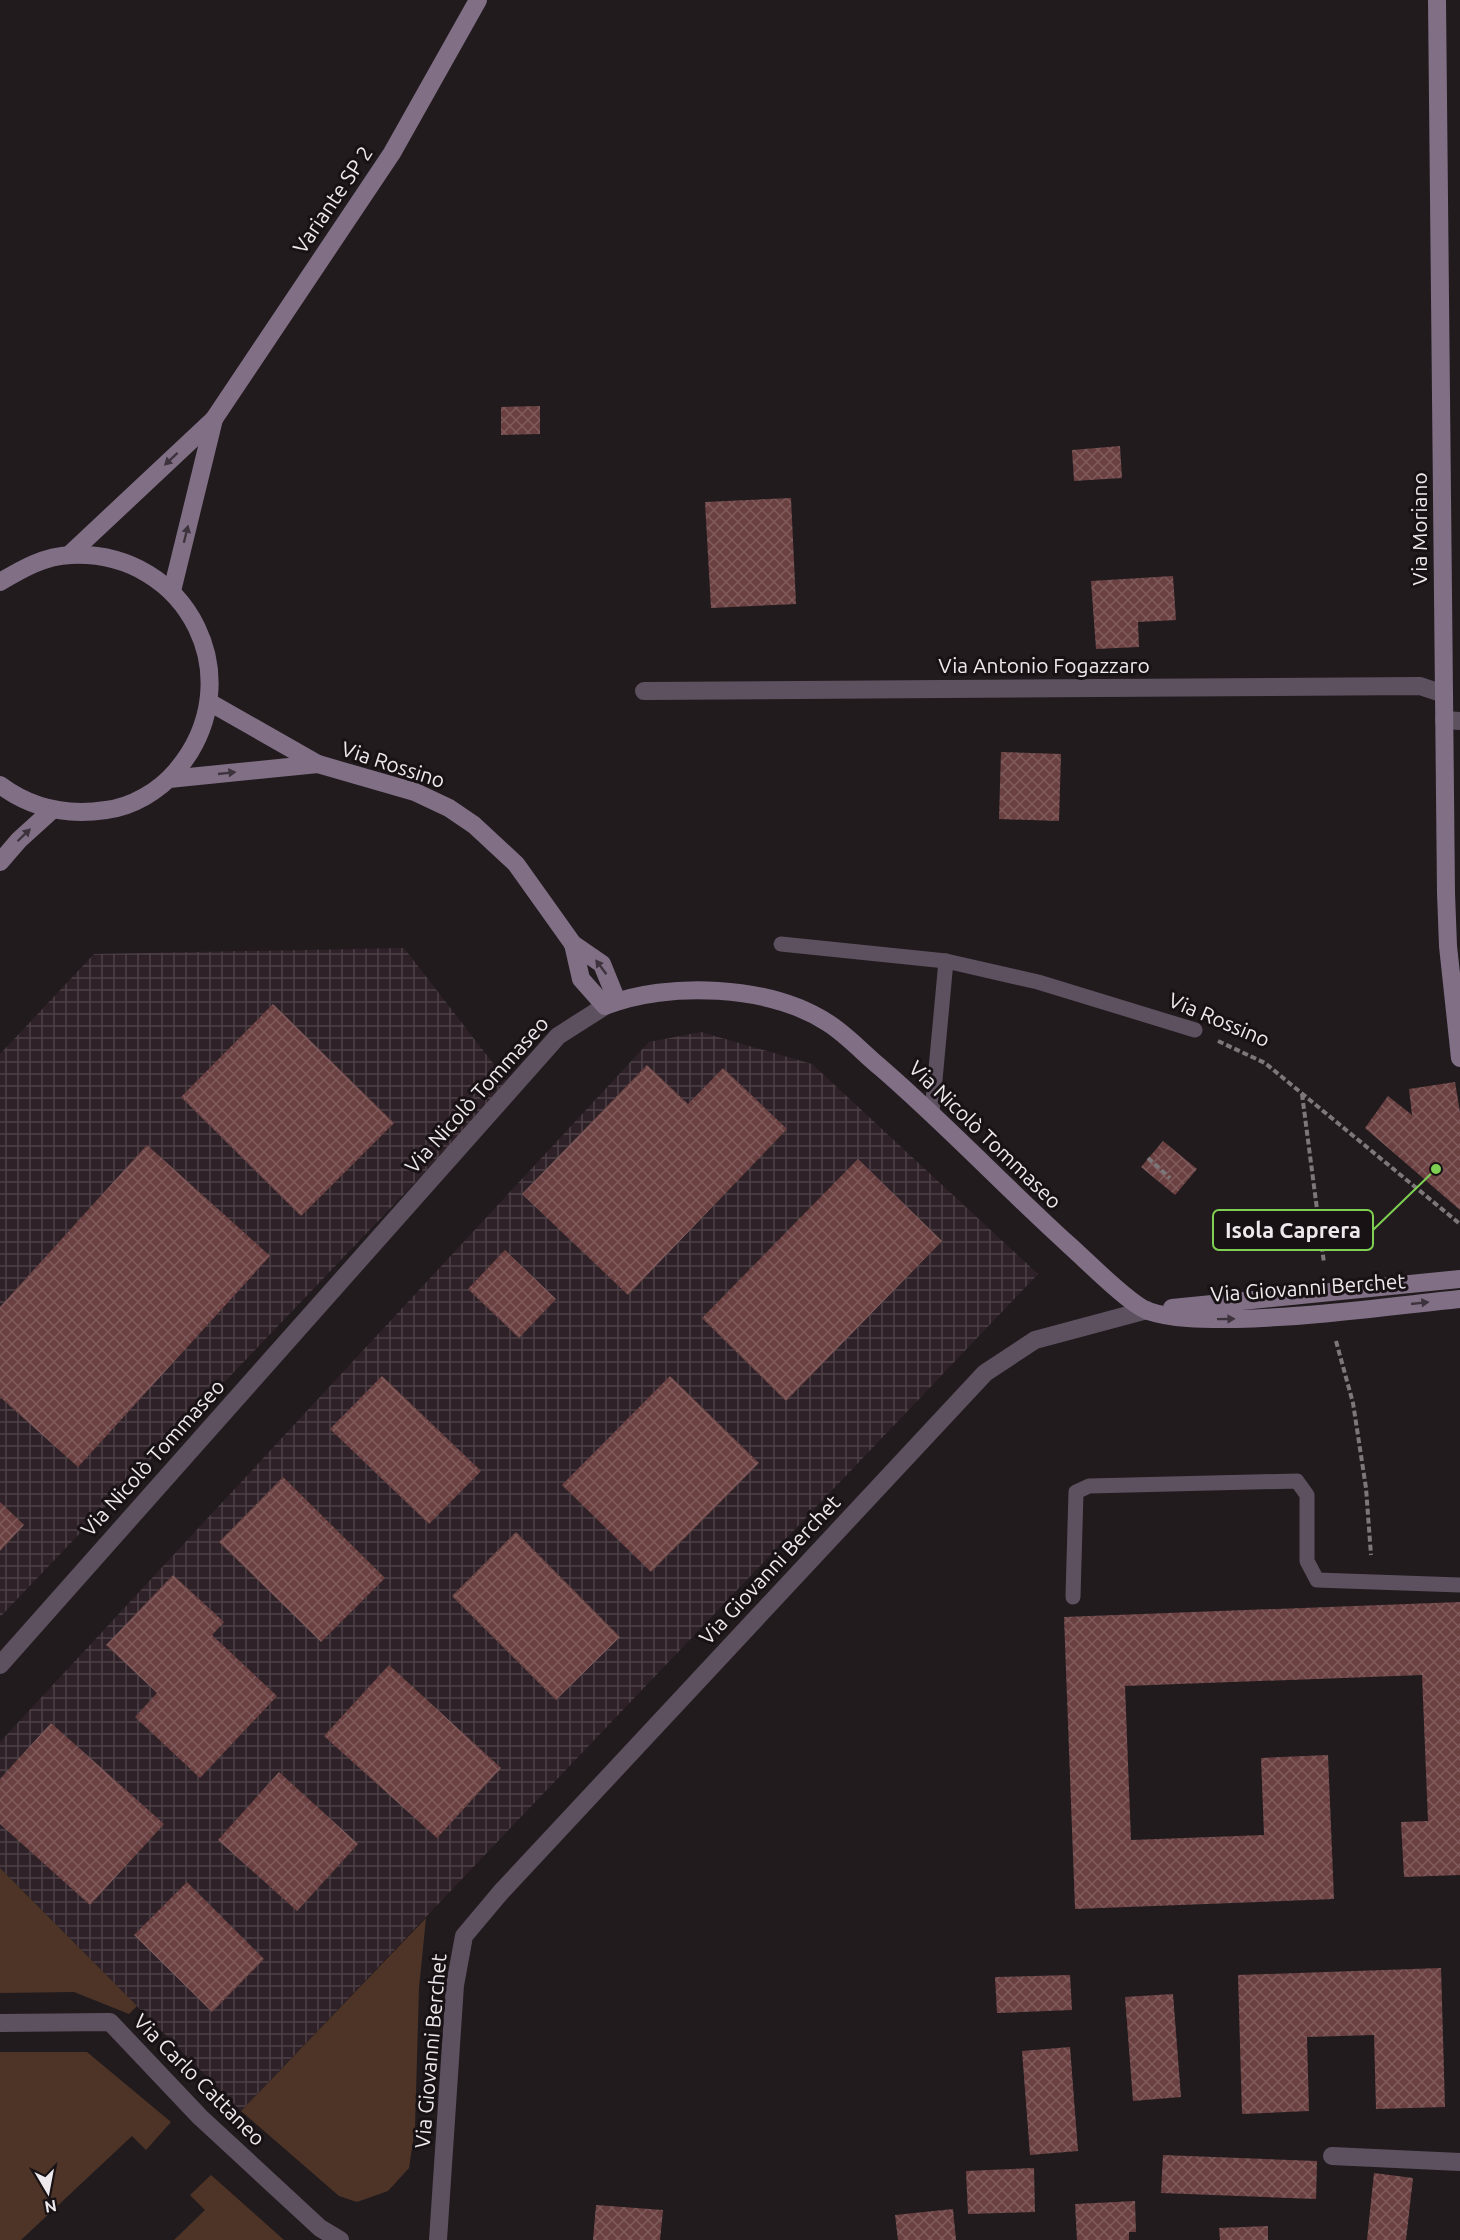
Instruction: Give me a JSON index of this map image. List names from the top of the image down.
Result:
{
  "streets": {
    "street": [
      "Variante SP 2",
      "Via Moriano",
      "Via Antonio Fogazzaro",
      "Via Rossino",
      "Via Nicolò Tommaseo",
      "Via Giovanni Berchet",
      "Via Carlo Cattaneo"
    ]
  },
  "crossings": [
    ["Via Moriano", "Via Antonio Fogazzaro"],
    ["Via Rossino", "Via Nicolò Tommaseo"],
    ["Via Nicolò Tommaseo", "Via Giovanni Berchet"]
  ],
  "places": ["Isola Caprera"],
  "north": "bottom"
}
